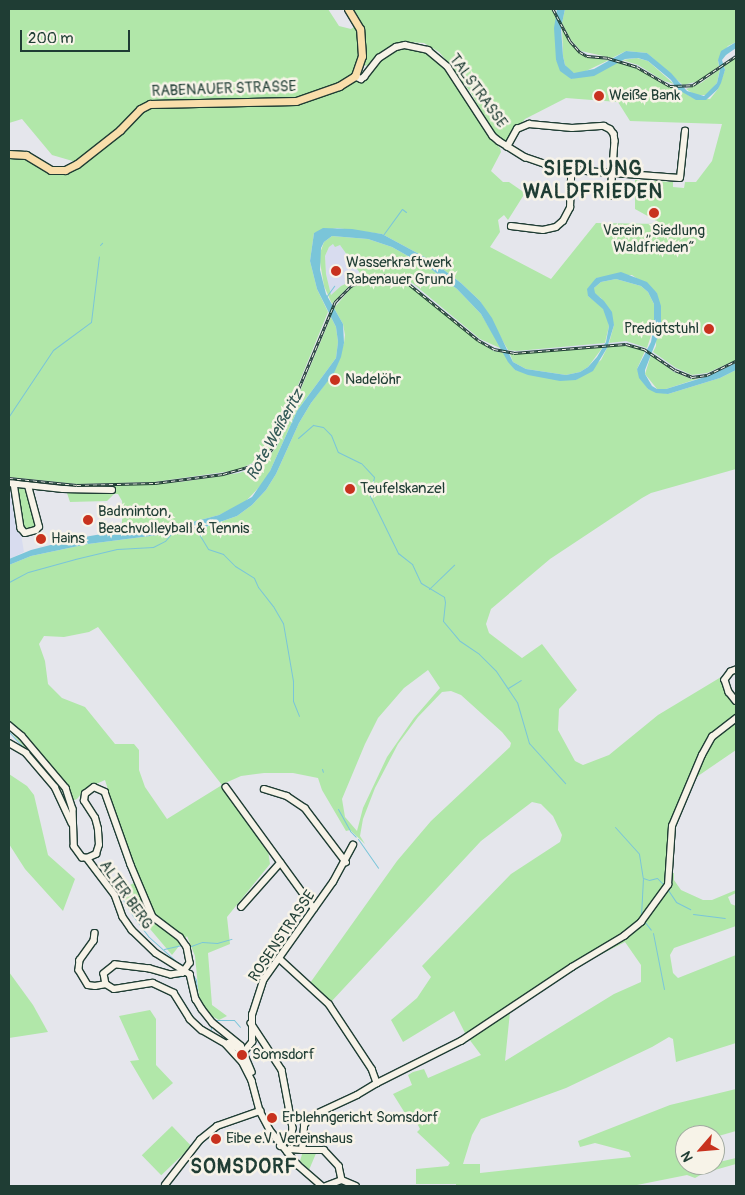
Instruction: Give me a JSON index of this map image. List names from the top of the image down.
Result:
{
  "streets": {
    "main road": ["RABENAUER STRASSE"],
    "street": ["TALSTRASSE", "ALTER BERG", "ROSENSTRASSE"]
  },
  "crossings": [
    ["RABENAUER STRASSE", "TALSTRASSE"]
  ],
  "districts": ["SIEDLUNG WALDFRIEDEN", "SOMSDORF"],
  "water": ["Rote Weißeritz"],
  "places": [
    "Weiße Bank",
    "Verein „Siedlung Waldfrieden“",
    "Wasserkraftwerk Rabenauer Grund",
    "Predigtstuhl",
    "Nadelöhr",
    "Teufelskanzel",
    "Badminton, Beachvolleyball & Tennis",
    "Hains",
    "Somsdorf",
    "Erblehngericht Somsdorf",
    "Eibe e.V. Vereinshaus"
  ],
  "scale_bar": "200 m",
  "north": "bottom left"
}
